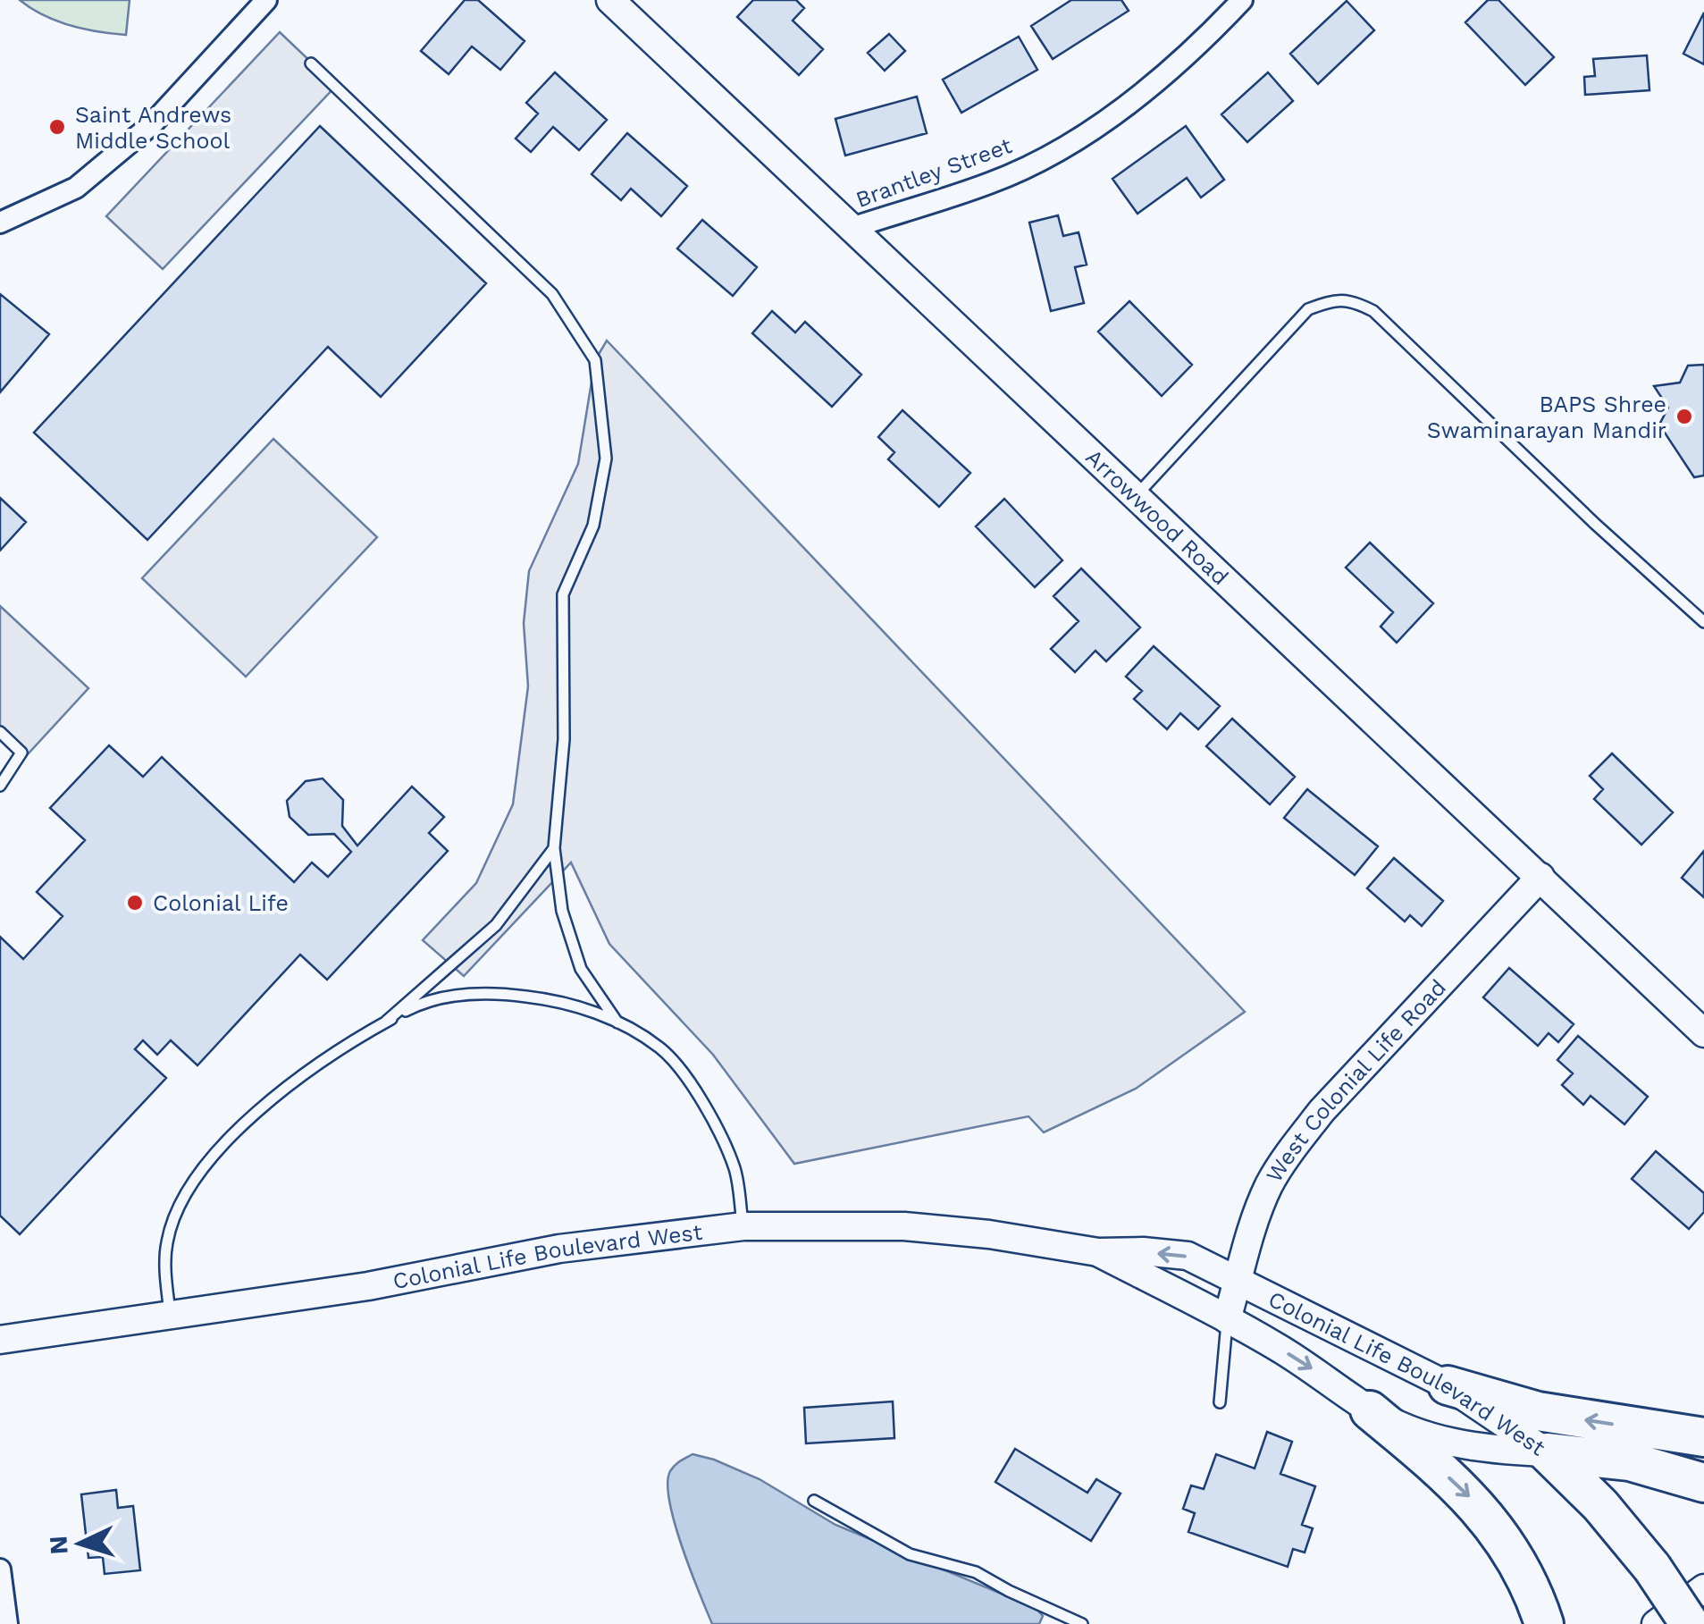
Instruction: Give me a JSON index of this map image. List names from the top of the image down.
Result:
{
  "streets": {
    "street": [
      "Brantley Street",
      "Arrowwood Road",
      "West Colonial Life Road",
      "Colonial Life Boulevard West"
    ]
  },
  "crossings": [
    ["Brantley Street", "Arrowwood Road"],
    ["Arrowwood Road", "West Colonial Life Road"],
    ["West Colonial Life Road", "Colonial Life Boulevard West"]
  ],
  "places": ["Saint Andrews Middle School", "BAPS Shree Swaminarayan Mandir", "Colonial Life"],
  "north": "left"
}
